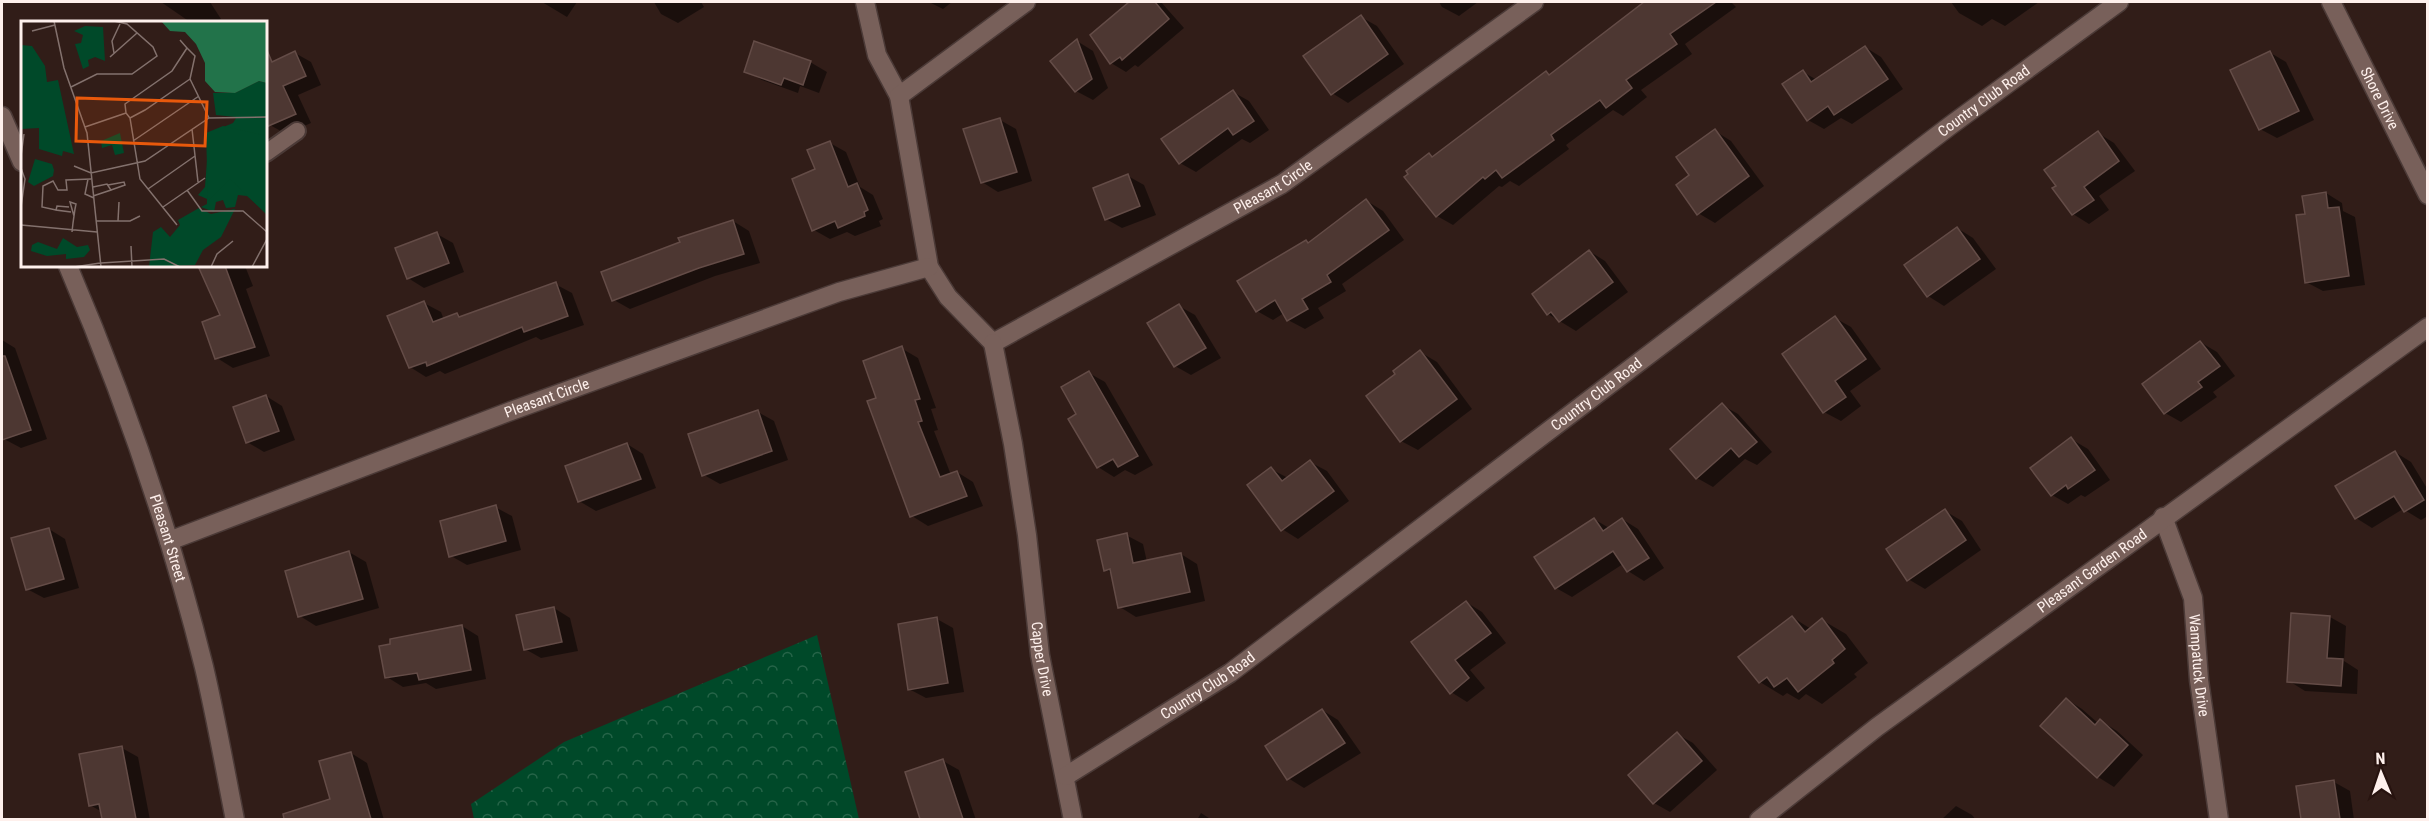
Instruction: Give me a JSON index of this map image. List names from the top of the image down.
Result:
{
  "streets": {
    "street": [
      "Shore Drive",
      "Country Club Road",
      "Pleasant Circle",
      "Pleasant Street",
      "Pleasant Garden Road",
      "Capper Drive",
      "Wampatuck Drive"
    ]
  },
  "crossings": [
    ["Country Club Road", "Capper Drive"],
    ["Pleasant Circle", "Pleasant Street"],
    ["Pleasant Circle", "Capper Drive"],
    ["Pleasant Garden Road", "Wampatuck Drive"]
  ],
  "north": "top"
}
